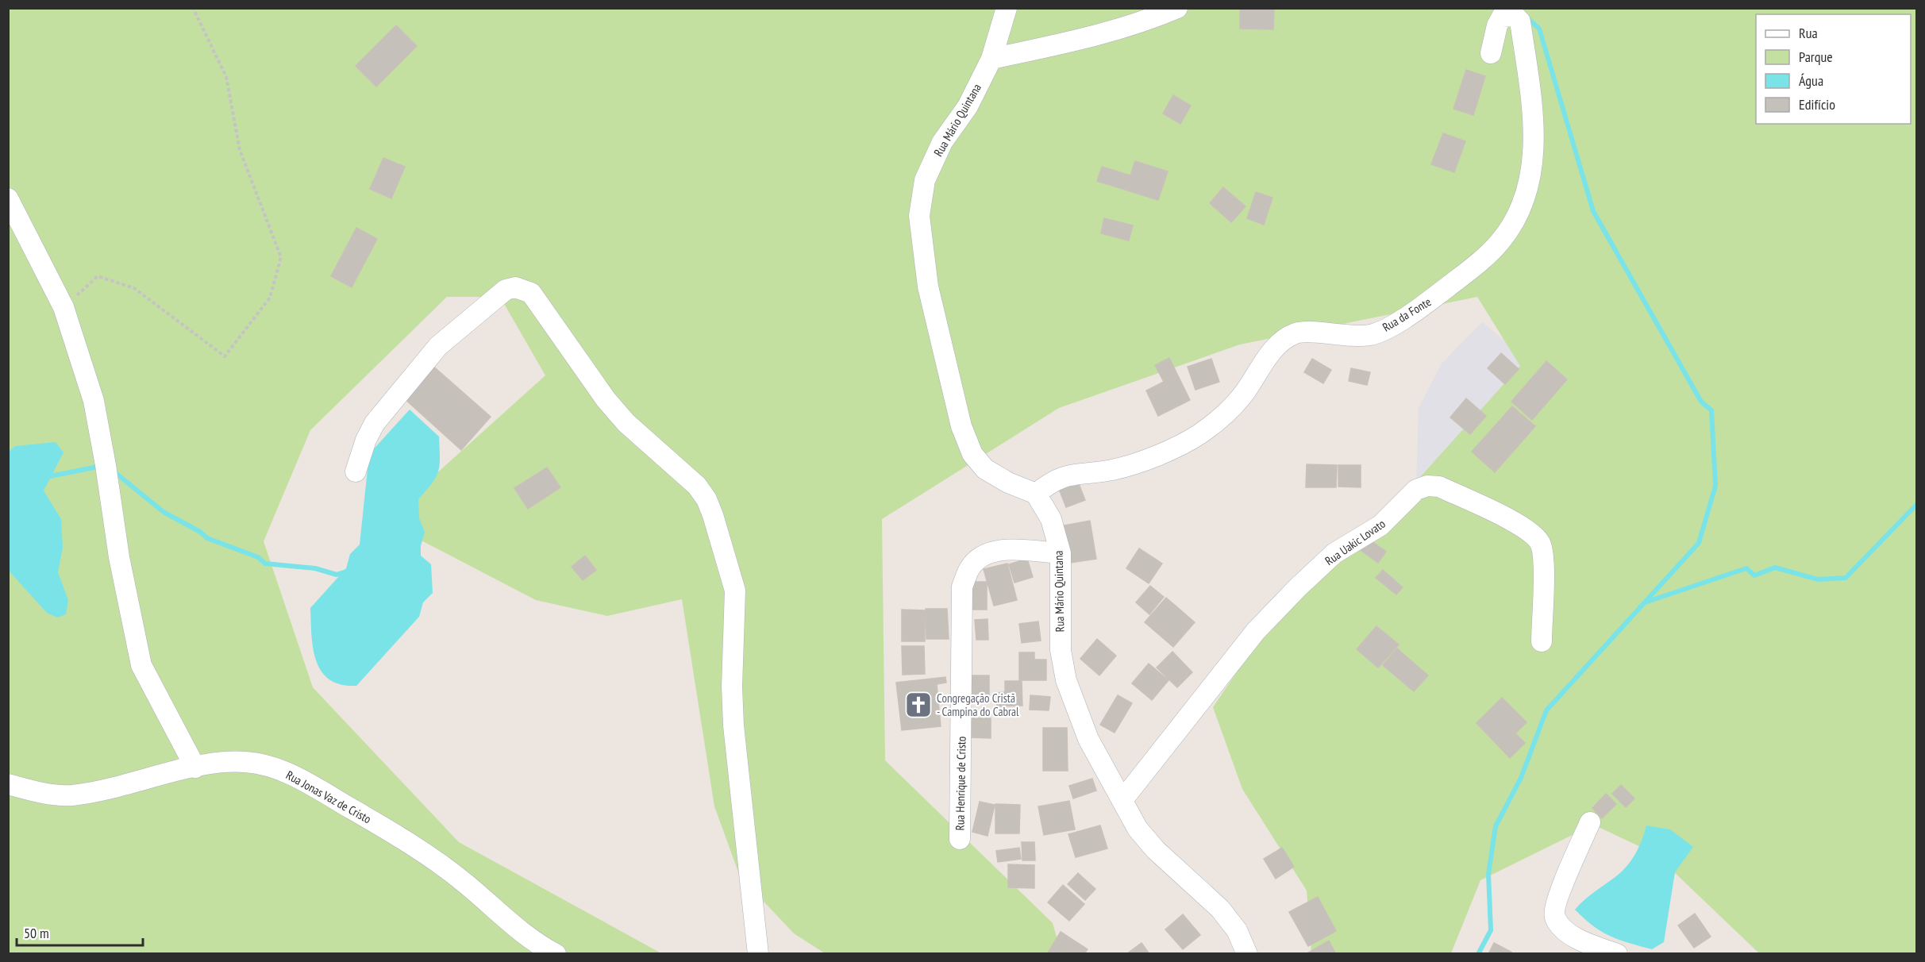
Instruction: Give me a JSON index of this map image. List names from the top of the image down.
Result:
{
  "streets": {
    "street": [
      "Rua Mário Quintana",
      "Rua da Fonte",
      "Rua Uakic Lovato",
      "Rua Henrique de Cristo",
      "Rua Jonas Vaz de Cristo"
    ]
  },
  "crossings": [
    ["Rua Mário Quintana", "Rua da Fonte"],
    ["Rua Mário Quintana", "Rua Uakic Lovato"],
    ["Rua Mário Quintana", "Rua Henrique de Cristo"]
  ],
  "places": {
    "church": ["Congregação Cristã - Campina do Cabral"]
  },
  "legend": [
    "Rua",
    "Parque",
    "Água",
    "Edifício"
  ],
  "scale_bar": "50 m"
}
